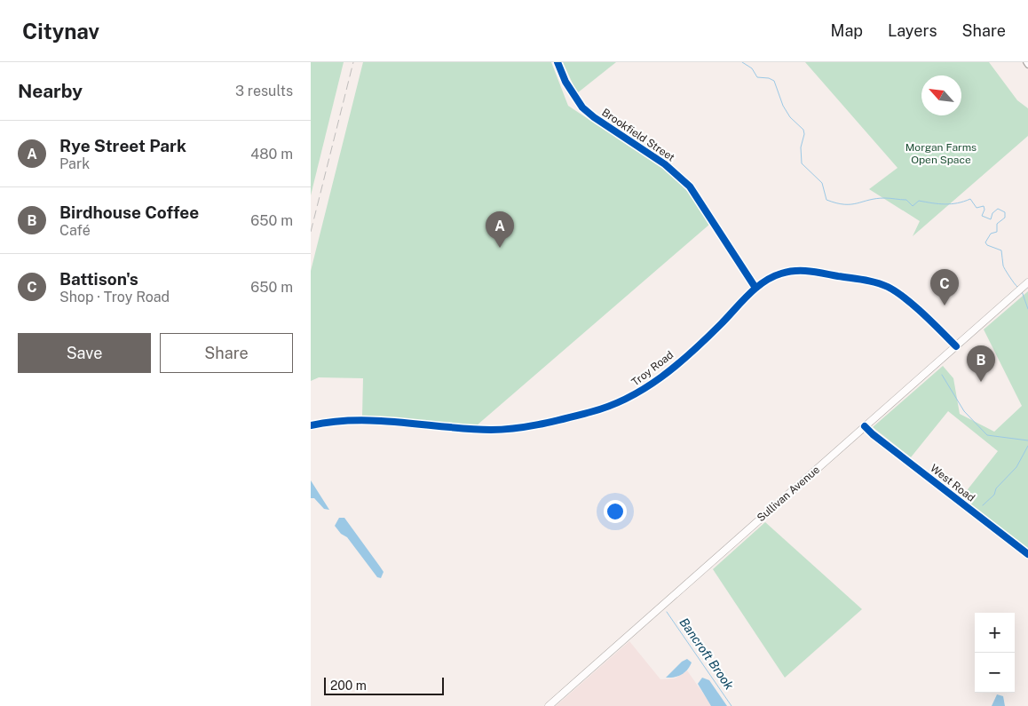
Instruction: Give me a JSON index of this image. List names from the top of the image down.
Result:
{
  "streets": {
    "street": [
      "Brookfield Street",
      "Troy Road",
      "West Road",
      "Sullivan Avenue"
    ]
  },
  "crossings": [
    ["Brookfield Street", "Troy Road"],
    ["Troy Road", "Sullivan Avenue"],
    ["West Road", "Sullivan Avenue"]
  ],
  "water": ["Bancroft Brook"],
  "parks": ["Morgan Farms Open Space"],
  "scale_bar": "200 m",
  "north": "top left",
  "page": {
    "header": "Citynav",
    "nav": ["Map", "Layers", "Share"],
    "heading": ["Nearby", "3 results"],
    "list": [
      {
        "mark": "A",
        "name": "Rye Street Park",
        "note": "Park",
        "value": "480 m"
      },
      {
        "mark": "B",
        "name": "Birdhouse Coffee",
        "note": "Café",
        "value": "650 m"
      },
      {
        "mark": "C",
        "name": "Battison's",
        "note": "Shop · Troy Road",
        "value": "650 m"
      }
    ],
    "pins": ["A", "C", "B"],
    "buttons": ["Save", "Share"],
    "map_buttons": ["+", "−"],
    "scale": "200 m"
  }
}
